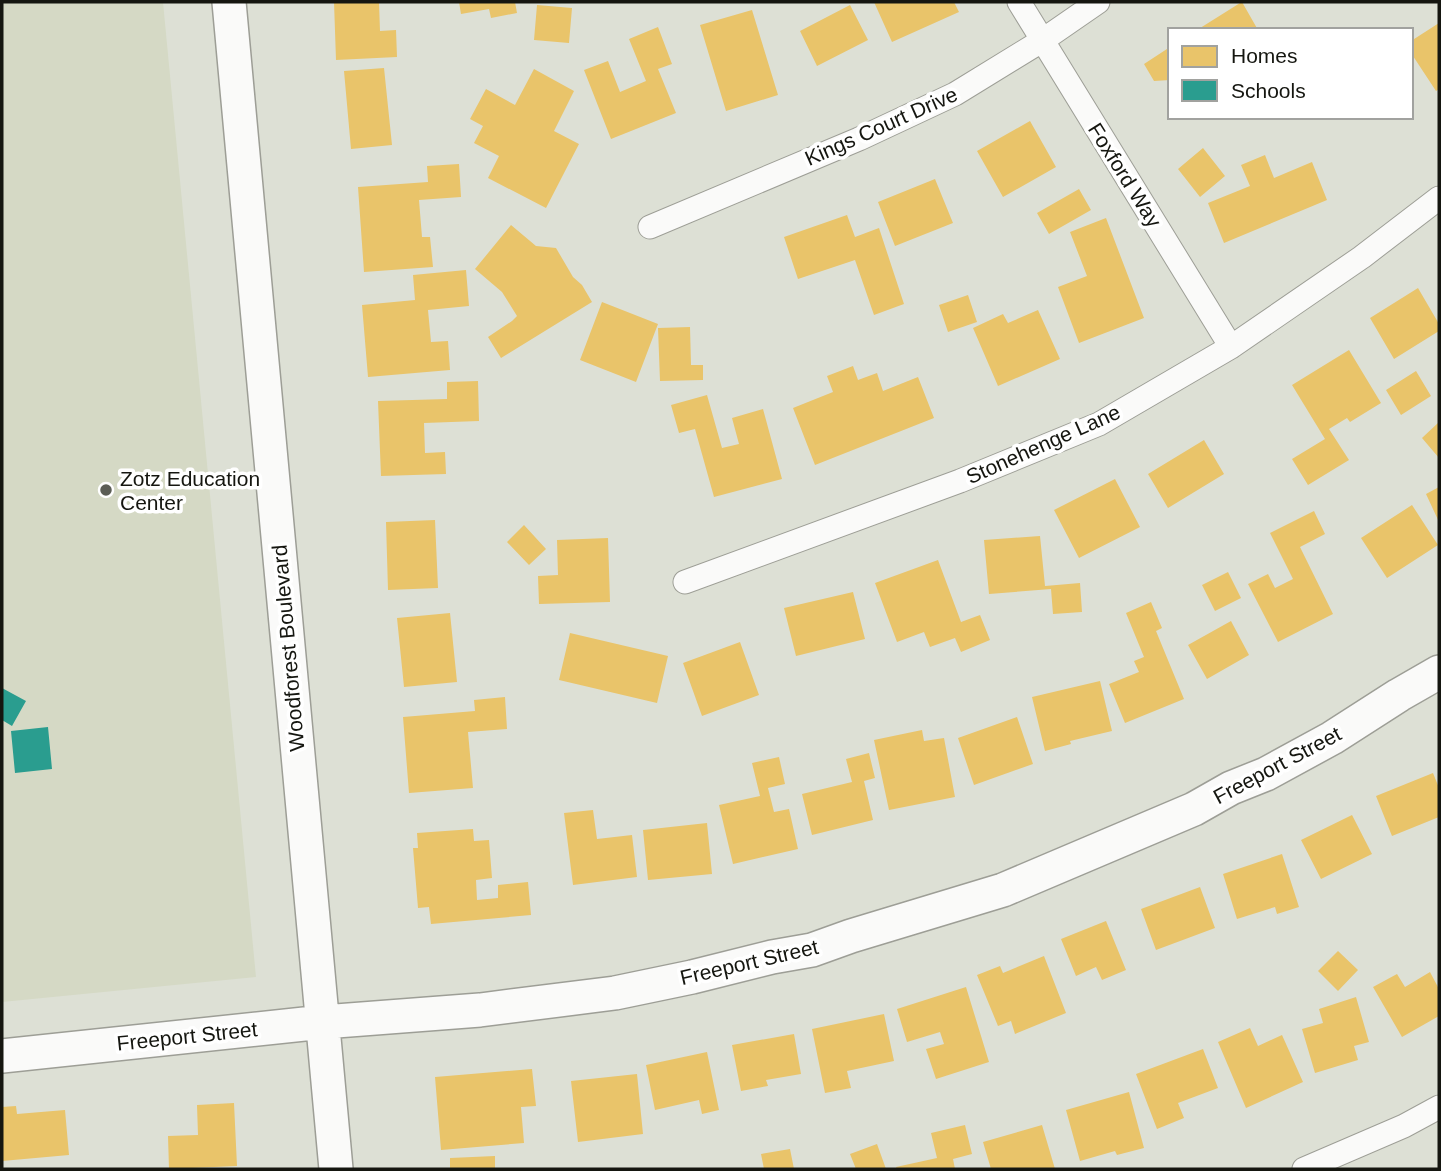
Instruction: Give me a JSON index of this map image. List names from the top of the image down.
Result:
{
  "streets": {
    "main road": ["Woodforest Boulevard", "Freeport Street"],
    "street": ["Kings Court Drive", "Foxford Way", "Stonehenge Lane"]
  },
  "crossings": [
    ["Kings Court Drive", "Foxford Way"],
    ["Foxford Way", "Stonehenge Lane"],
    ["Woodforest Boulevard", "Freeport Street"]
  ],
  "places": ["Zotz Education Center"],
  "legend": ["Homes", "Schools"]
}
